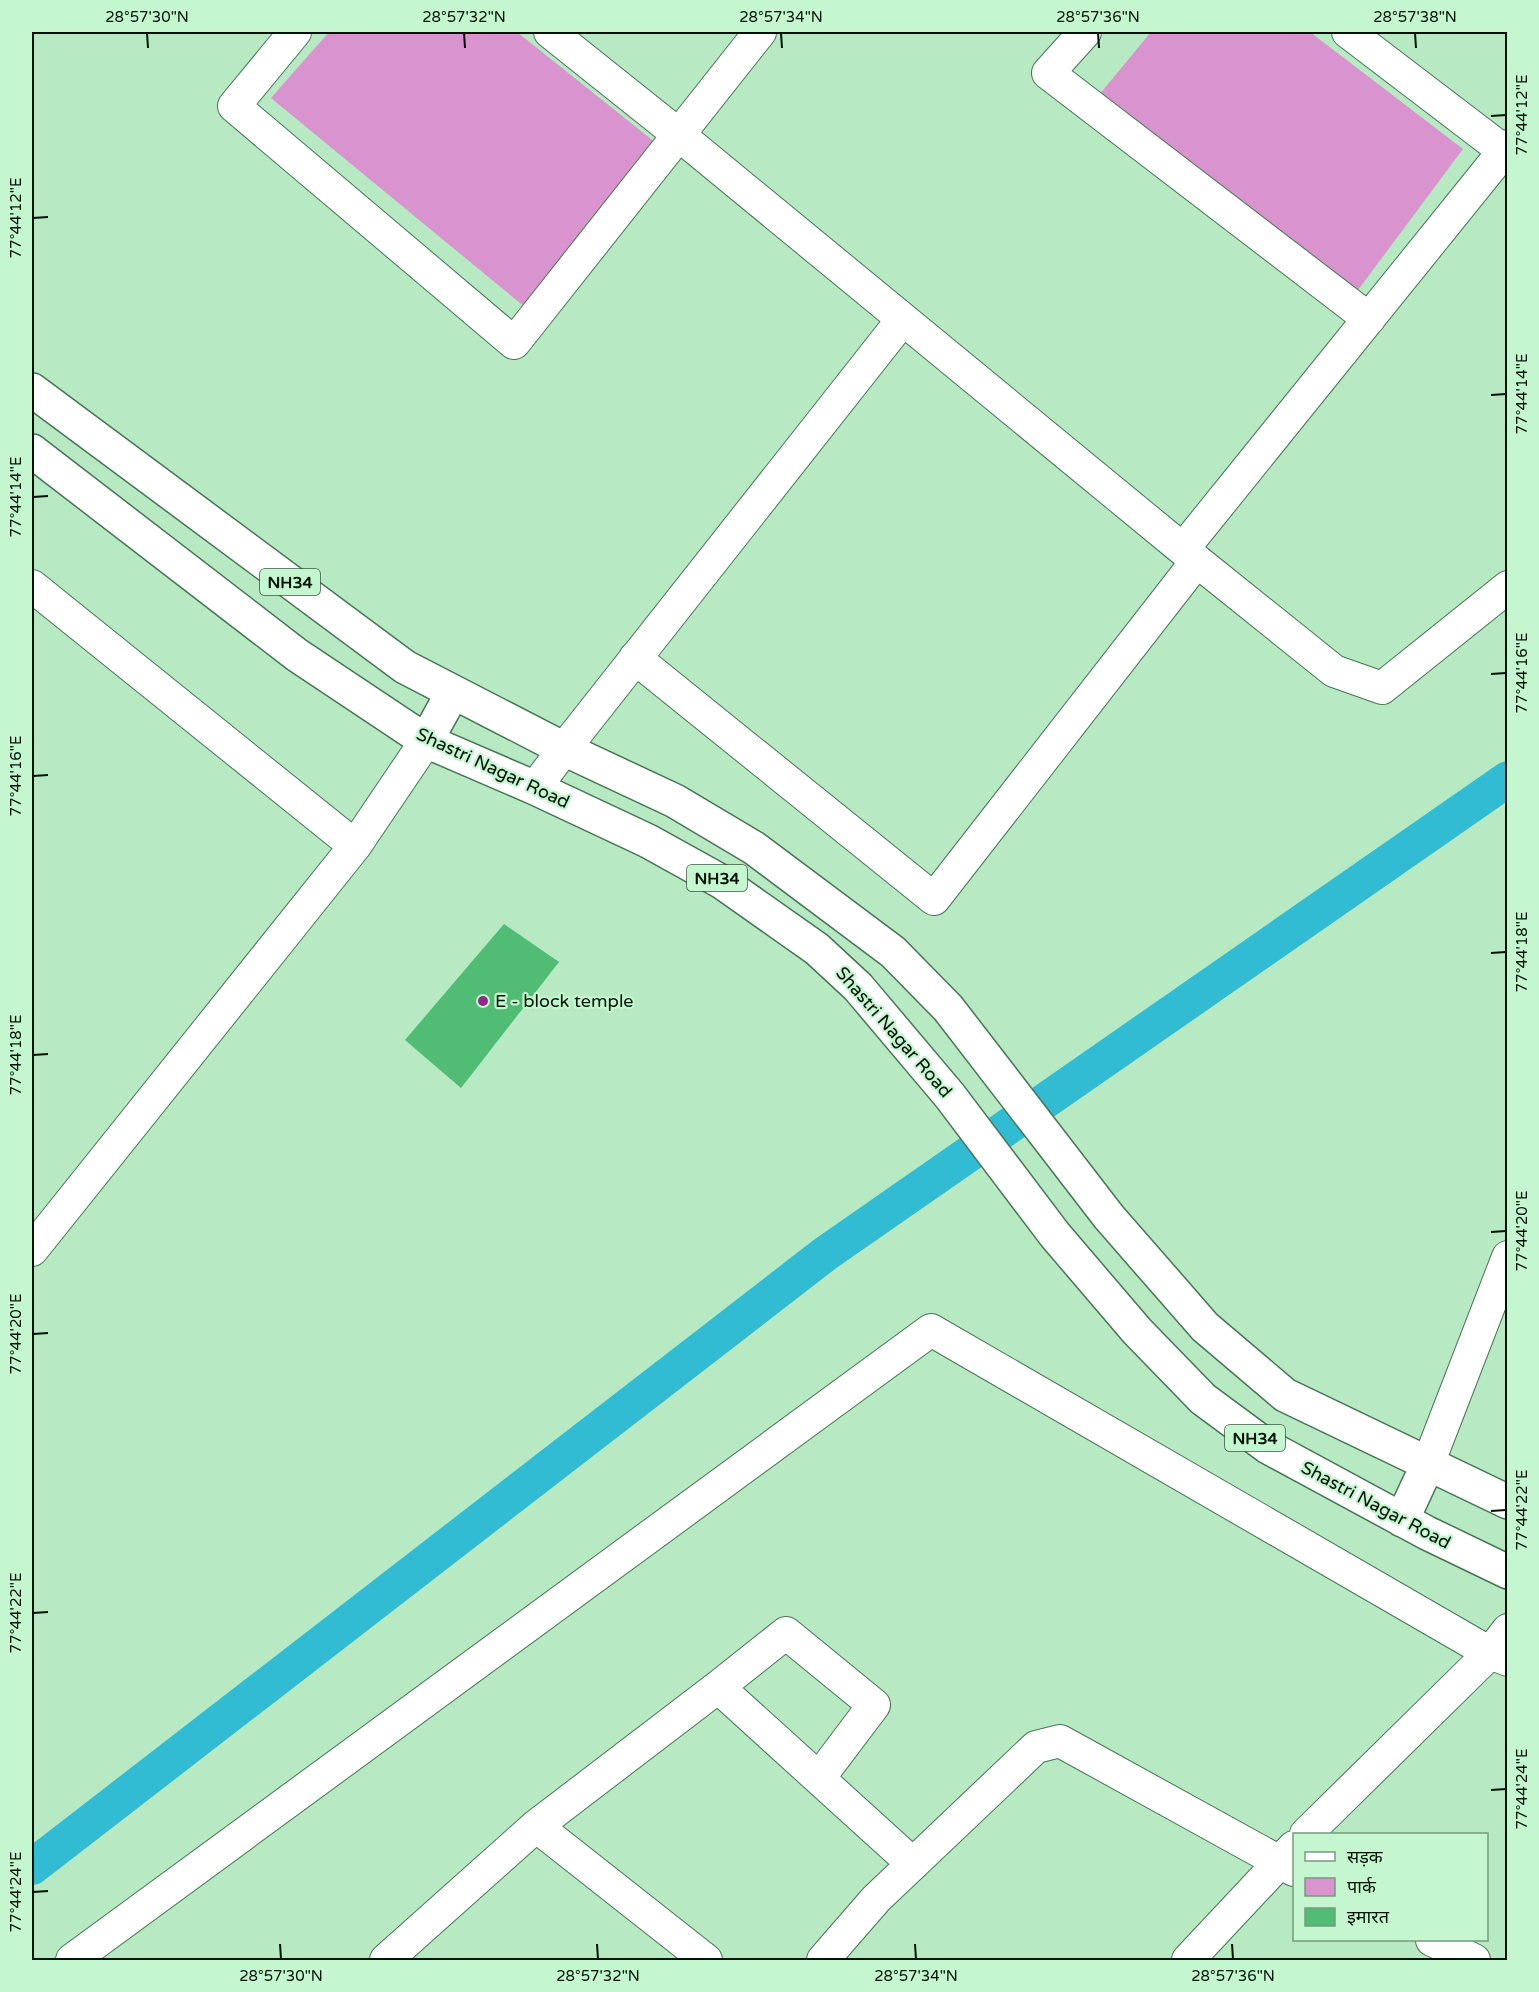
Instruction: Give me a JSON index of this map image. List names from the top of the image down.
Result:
{
  "streets": {
    "highway": ["NH34", "Shastri Nagar Road"]
  },
  "places": ["E - block temple"],
  "legend": ["सड़क", "पार्क", "इमारत"],
  "coordinates": [
    "28°57'30\"N",
    "28°57'32\"N",
    "28°57'34\"N",
    "28°57'36\"N",
    "28°57'38\"N",
    "77°44'12\"E",
    "77°44'14\"E",
    "77°44'16\"E",
    "77°44'18\"E",
    "77°44'20\"E",
    "77°44'22\"E",
    "77°44'24\"E"
  ]
}
